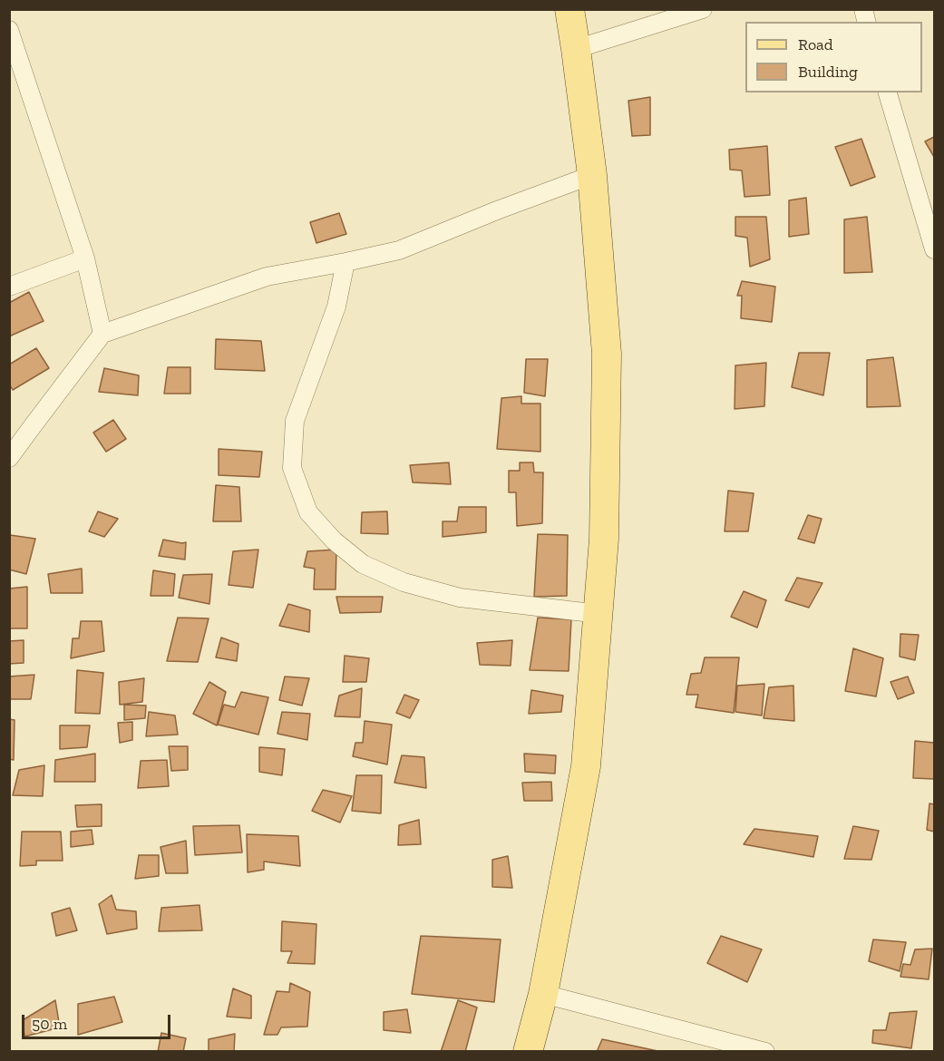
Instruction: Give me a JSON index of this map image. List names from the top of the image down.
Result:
{
  "legend": ["Road", "Building"],
  "scale_bar": "50 m"
}
